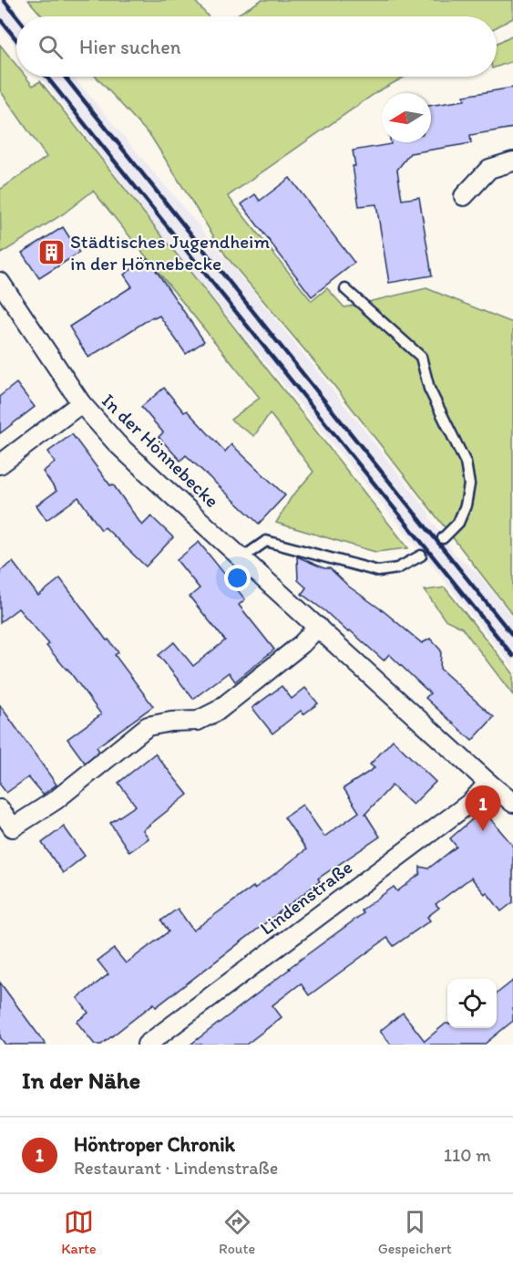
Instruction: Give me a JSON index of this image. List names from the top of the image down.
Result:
{
  "streets": {
    "street": ["In der Hönnebecke", "Lindenstraße"]
  },
  "crossings": [
    ["In der Hönnebecke", "Lindenstraße"]
  ],
  "places": {
    "building": ["Städtisches Jugendheim in der Hönnebecke"]
  },
  "north": "left",
  "page": {
    "search": "Hier suchen",
    "pins": "1",
    "heading": "In der Nähe",
    "list": [
      {
        "mark": "1",
        "name": "Höntroper Chronik",
        "note": "Restaurant · Lindenstraße",
        "value": "110 m"
      }
    ],
    "nav": ["Karte", "Route", "Gespeichert"]
  }
}
